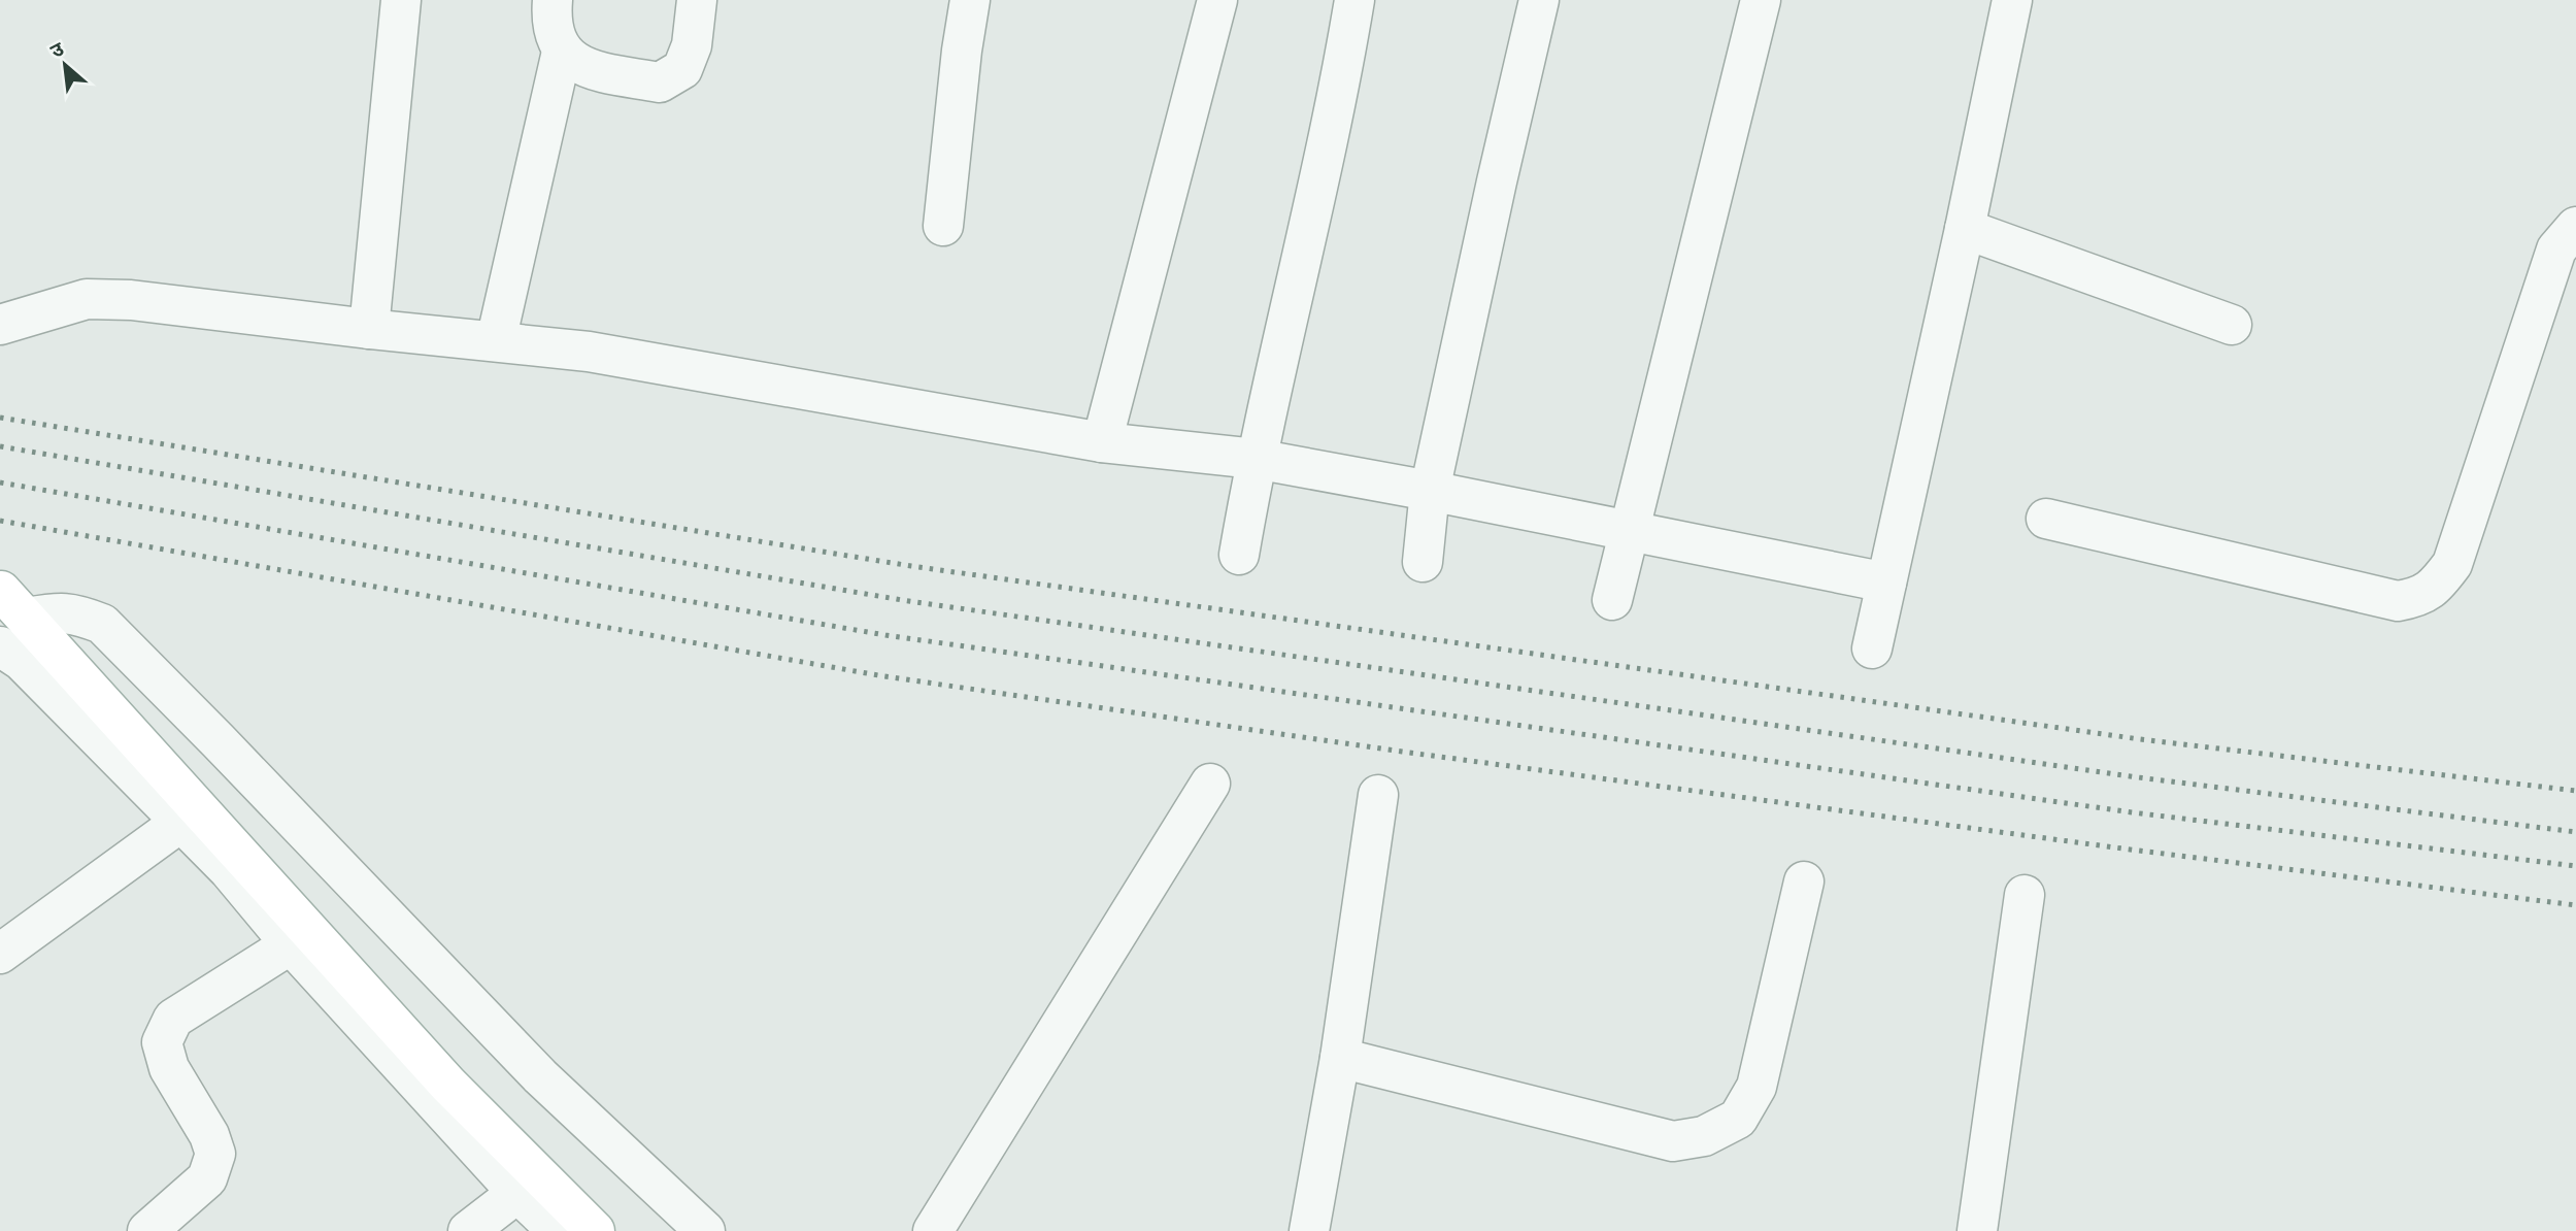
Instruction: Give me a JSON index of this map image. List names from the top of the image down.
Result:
{
  "north": "top left"
}
